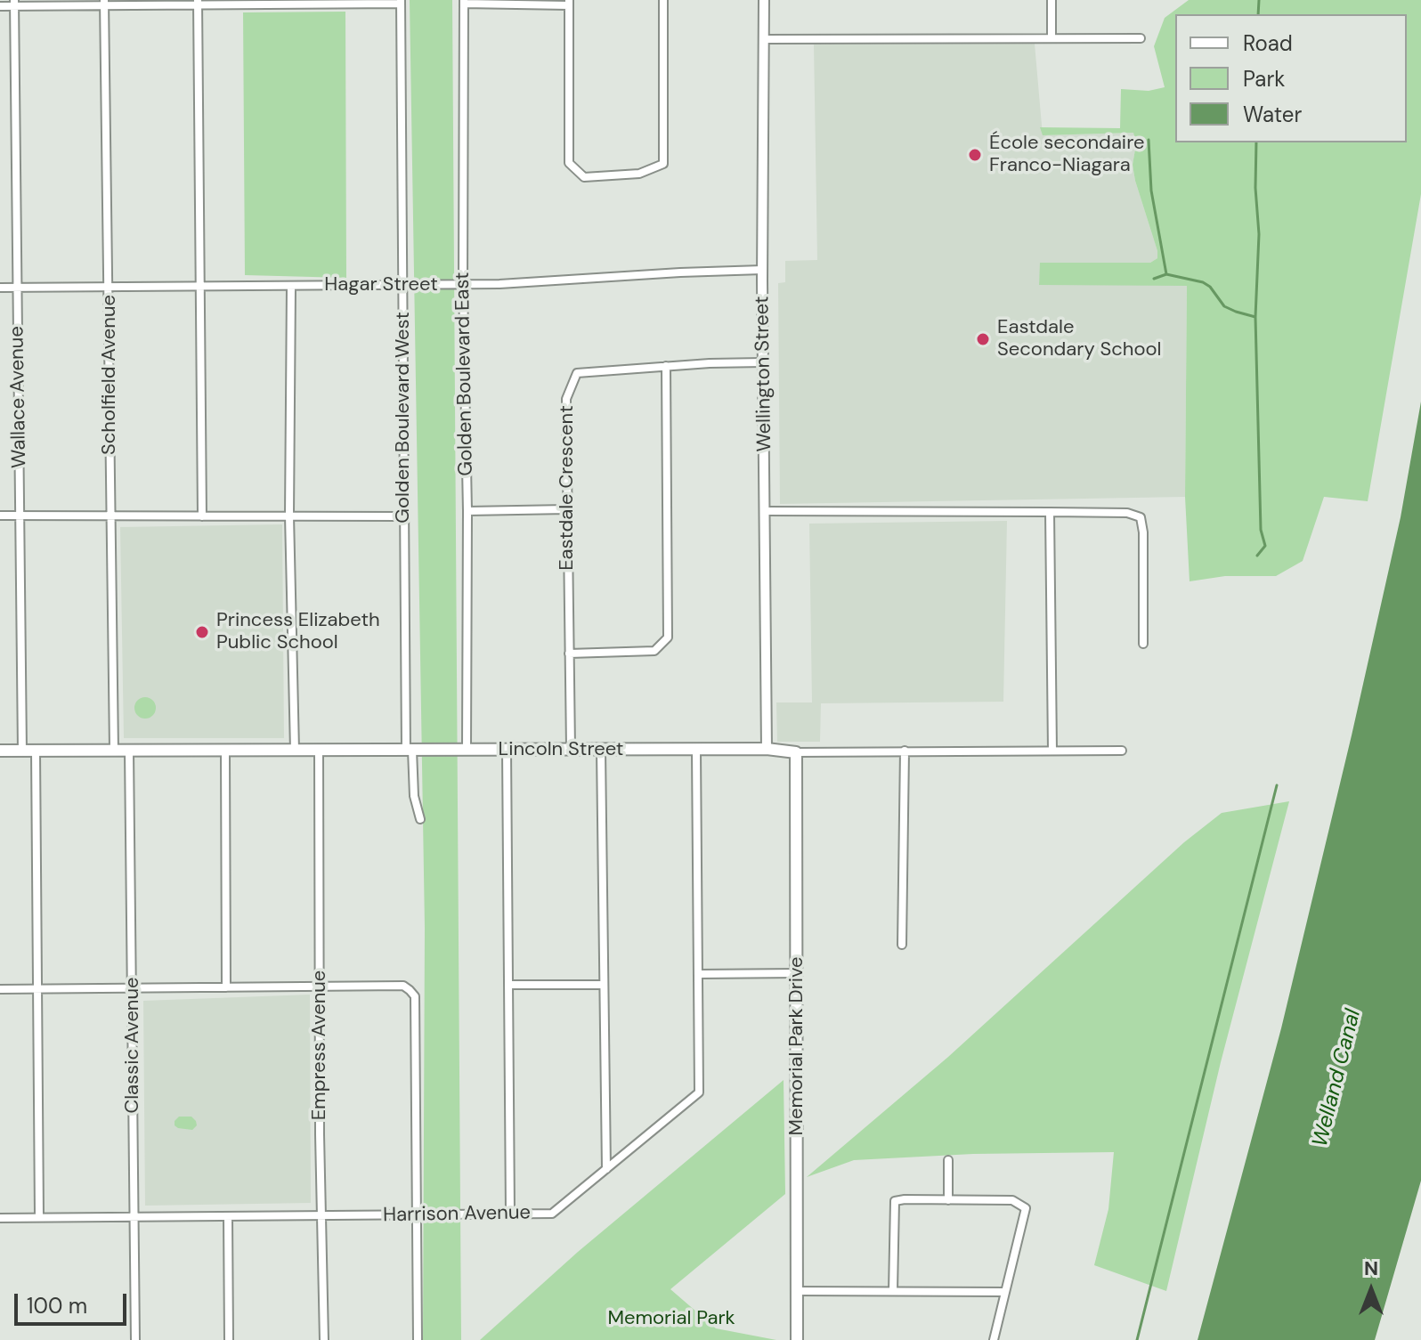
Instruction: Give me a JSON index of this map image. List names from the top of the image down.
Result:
{
  "streets": {
    "main road": ["Lincoln Street", "Memorial Park Drive"],
    "street": [
      "Hagar Street",
      "Golden Boulevard East",
      "Wellington Street",
      "Scholfield Avenue",
      "Wallace Avenue",
      "Golden Boulevard West",
      "Eastdale Crescent",
      "Classic Avenue",
      "Empress Avenue",
      "Harrison Avenue"
    ]
  },
  "crossings": [
    ["Hagar Street", "Golden Boulevard East"],
    ["Hagar Street", "Wellington Street"],
    ["Hagar Street", "Scholfield Avenue"],
    ["Hagar Street", "Wallace Avenue"],
    ["Hagar Street", "Golden Boulevard West"],
    ["Golden Boulevard East", "Lincoln Street"],
    ["Wellington Street", "Eastdale Crescent"],
    ["Wellington Street", "Lincoln Street"],
    ["Scholfield Avenue", "Lincoln Street"],
    ["Wallace Avenue", "Lincoln Street"],
    ["Golden Boulevard West", "Lincoln Street"],
    ["Eastdale Crescent", "Lincoln Street"],
    ["Lincoln Street", "Classic Avenue"],
    ["Lincoln Street", "Empress Avenue"],
    ["Lincoln Street", "Memorial Park Drive"],
    ["Lincoln Street", "Harrison Avenue"],
    ["Classic Avenue", "Harrison Avenue"],
    ["Empress Avenue", "Harrison Avenue"]
  ],
  "water": ["Welland Canal"],
  "parks": ["Memorial Park"],
  "places": ["École secondaire Franco-Niagara", "Eastdale Secondary School", "Princess Elizabeth Public School"],
  "legend": ["Road", "Park", "Water"],
  "scale_bar": "100 m",
  "north": "top"
}
